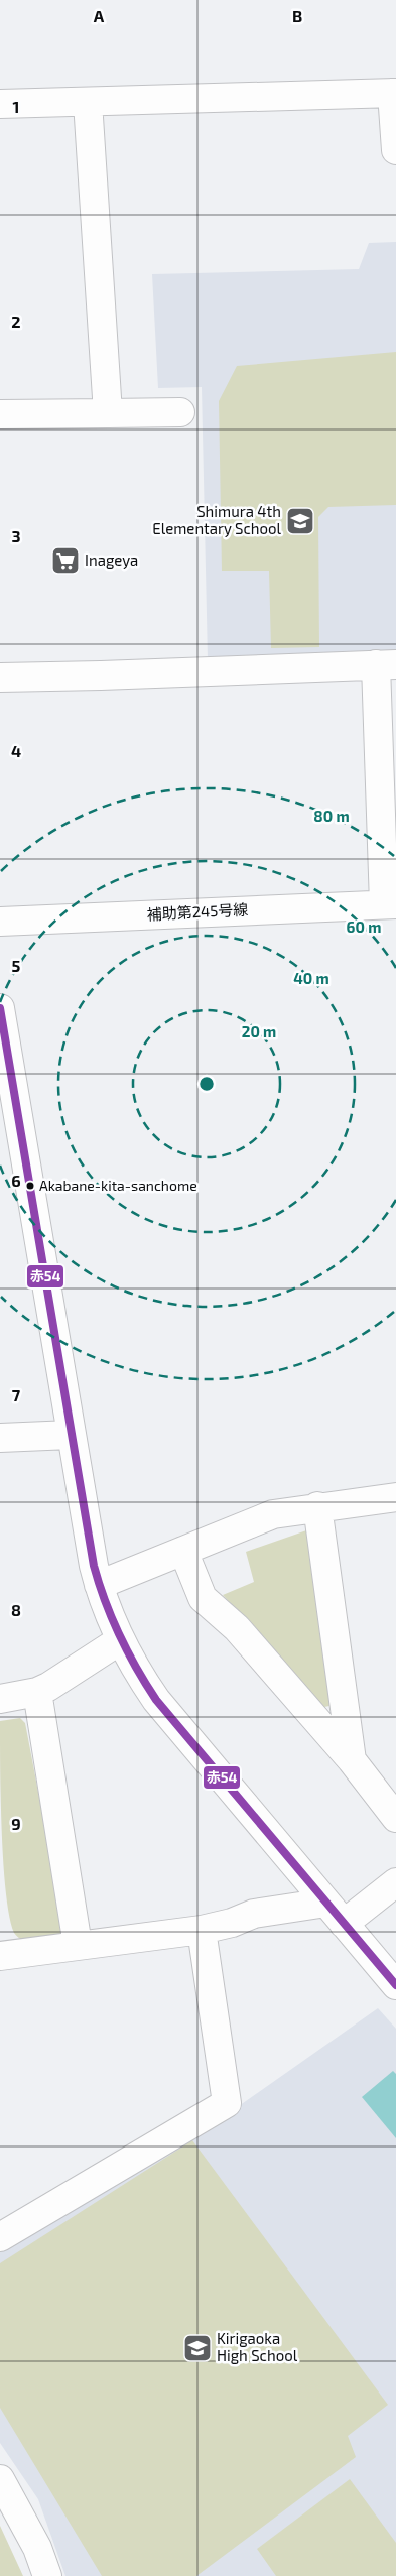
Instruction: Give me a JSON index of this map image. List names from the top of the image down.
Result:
{
  "streets": {
    "street": ["補助第245号線"]
  },
  "places": {
    "school or university": ["Shimura 4th Elementary School", "Kirigaoka High School"],
    "supermarket": ["Inageya"],
    "other": ["Akabane-kita-sanchome"]
  },
  "lines": ["transit line 赤54"],
  "grid": {
    "columns": ["A", "B"],
    "rows": [
      "1",
      "2",
      "3",
      "4",
      "5",
      "6",
      "7",
      "8",
      "9"
    ]
  },
  "rings": [
    "80 m",
    "60 m",
    "40 m",
    "20 m"
  ]
}
